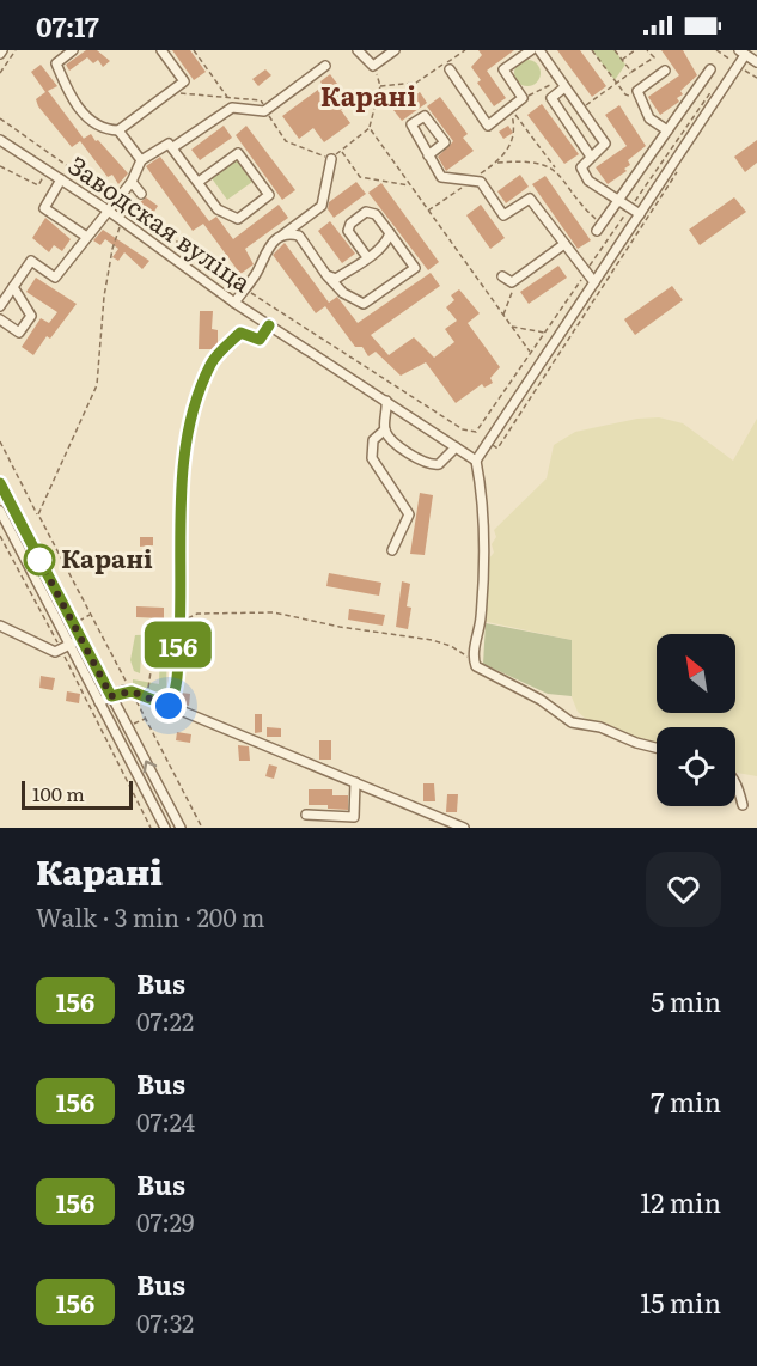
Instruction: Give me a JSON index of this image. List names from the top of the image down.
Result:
{
  "streets": {
    "street": ["Заводская вуліца"]
  },
  "districts": ["Карані"],
  "places": ["Карані"],
  "lines": ["bus line 156"],
  "scale_bar": "100 m",
  "north": "top left",
  "page": {
    "status": "07:17",
    "on_map": "156",
    "scale": "100 m",
    "heading": ["Карані", "Walk · 3 min · 200 m"],
    "list": [
      {
        "mark": "156",
        "name": "Bus",
        "note": "07:22",
        "value": "5 min"
      },
      {
        "mark": "156",
        "name": "Bus",
        "note": "07:24",
        "value": "7 min"
      },
      {
        "mark": "156",
        "name": "Bus",
        "note": "07:29",
        "value": "12 min"
      },
      {
        "mark": "156",
        "name": "Bus",
        "note": "07:32",
        "value": "15 min"
      }
    ]
  }
}
